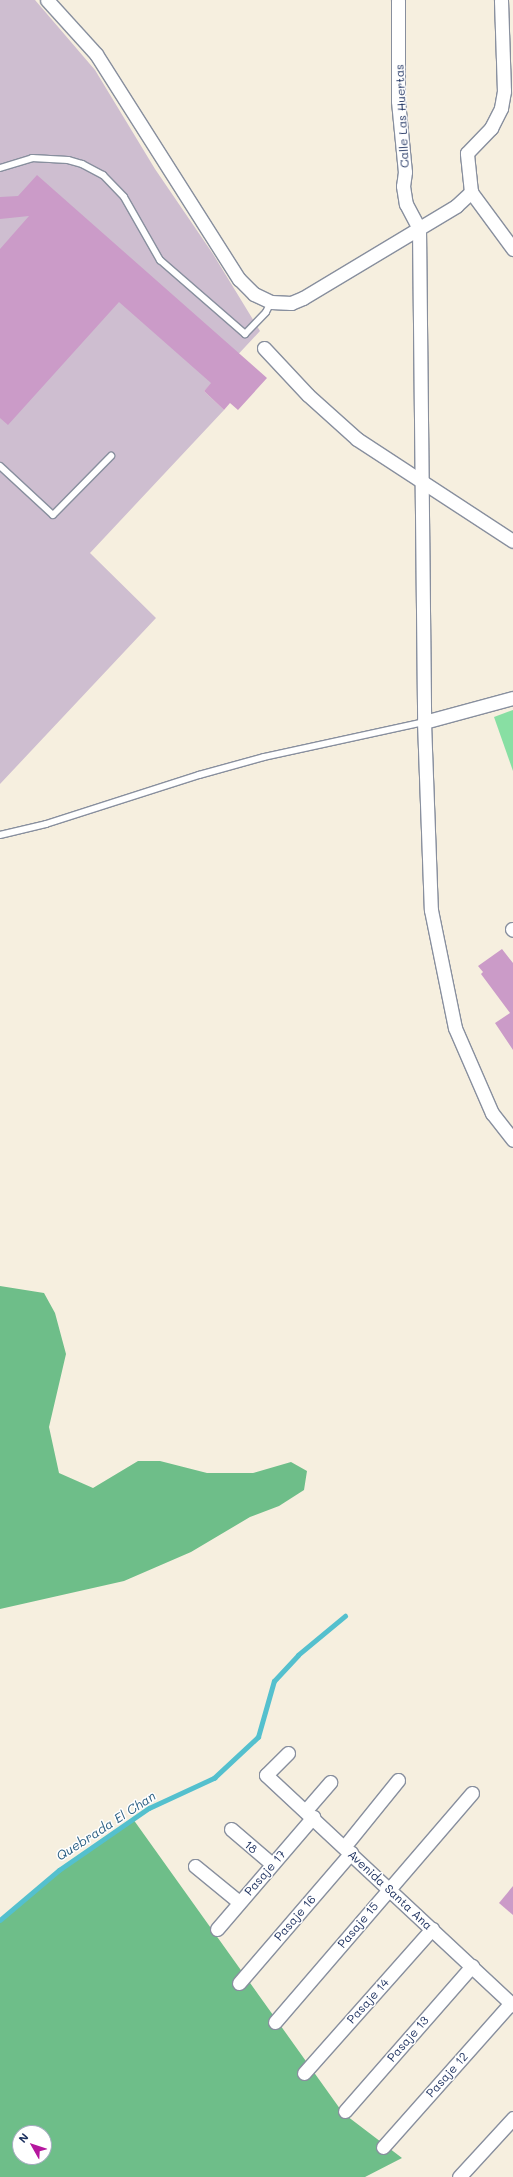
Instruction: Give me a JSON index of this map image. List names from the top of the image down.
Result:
{
  "streets": {
    "street": [
      "Calle Las Huertas",
      "18",
      "Pasaje 17",
      "Avenida Santa Ana",
      "Pasaje 16",
      "Pasaje 15",
      "Pasaje 14",
      "Pasaje 13",
      "Pasaje 12"
    ]
  },
  "crossings": [
    ["18", "Pasaje 17"],
    ["Pasaje 17", "Avenida Santa Ana"],
    ["Avenida Santa Ana", "Pasaje 16"],
    ["Avenida Santa Ana", "Pasaje 15"],
    ["Avenida Santa Ana", "Pasaje 14"],
    ["Avenida Santa Ana", "Pasaje 13"],
    ["Avenida Santa Ana", "Pasaje 12"]
  ],
  "water": ["Quebrada El Chan"],
  "north": "top left"
}
